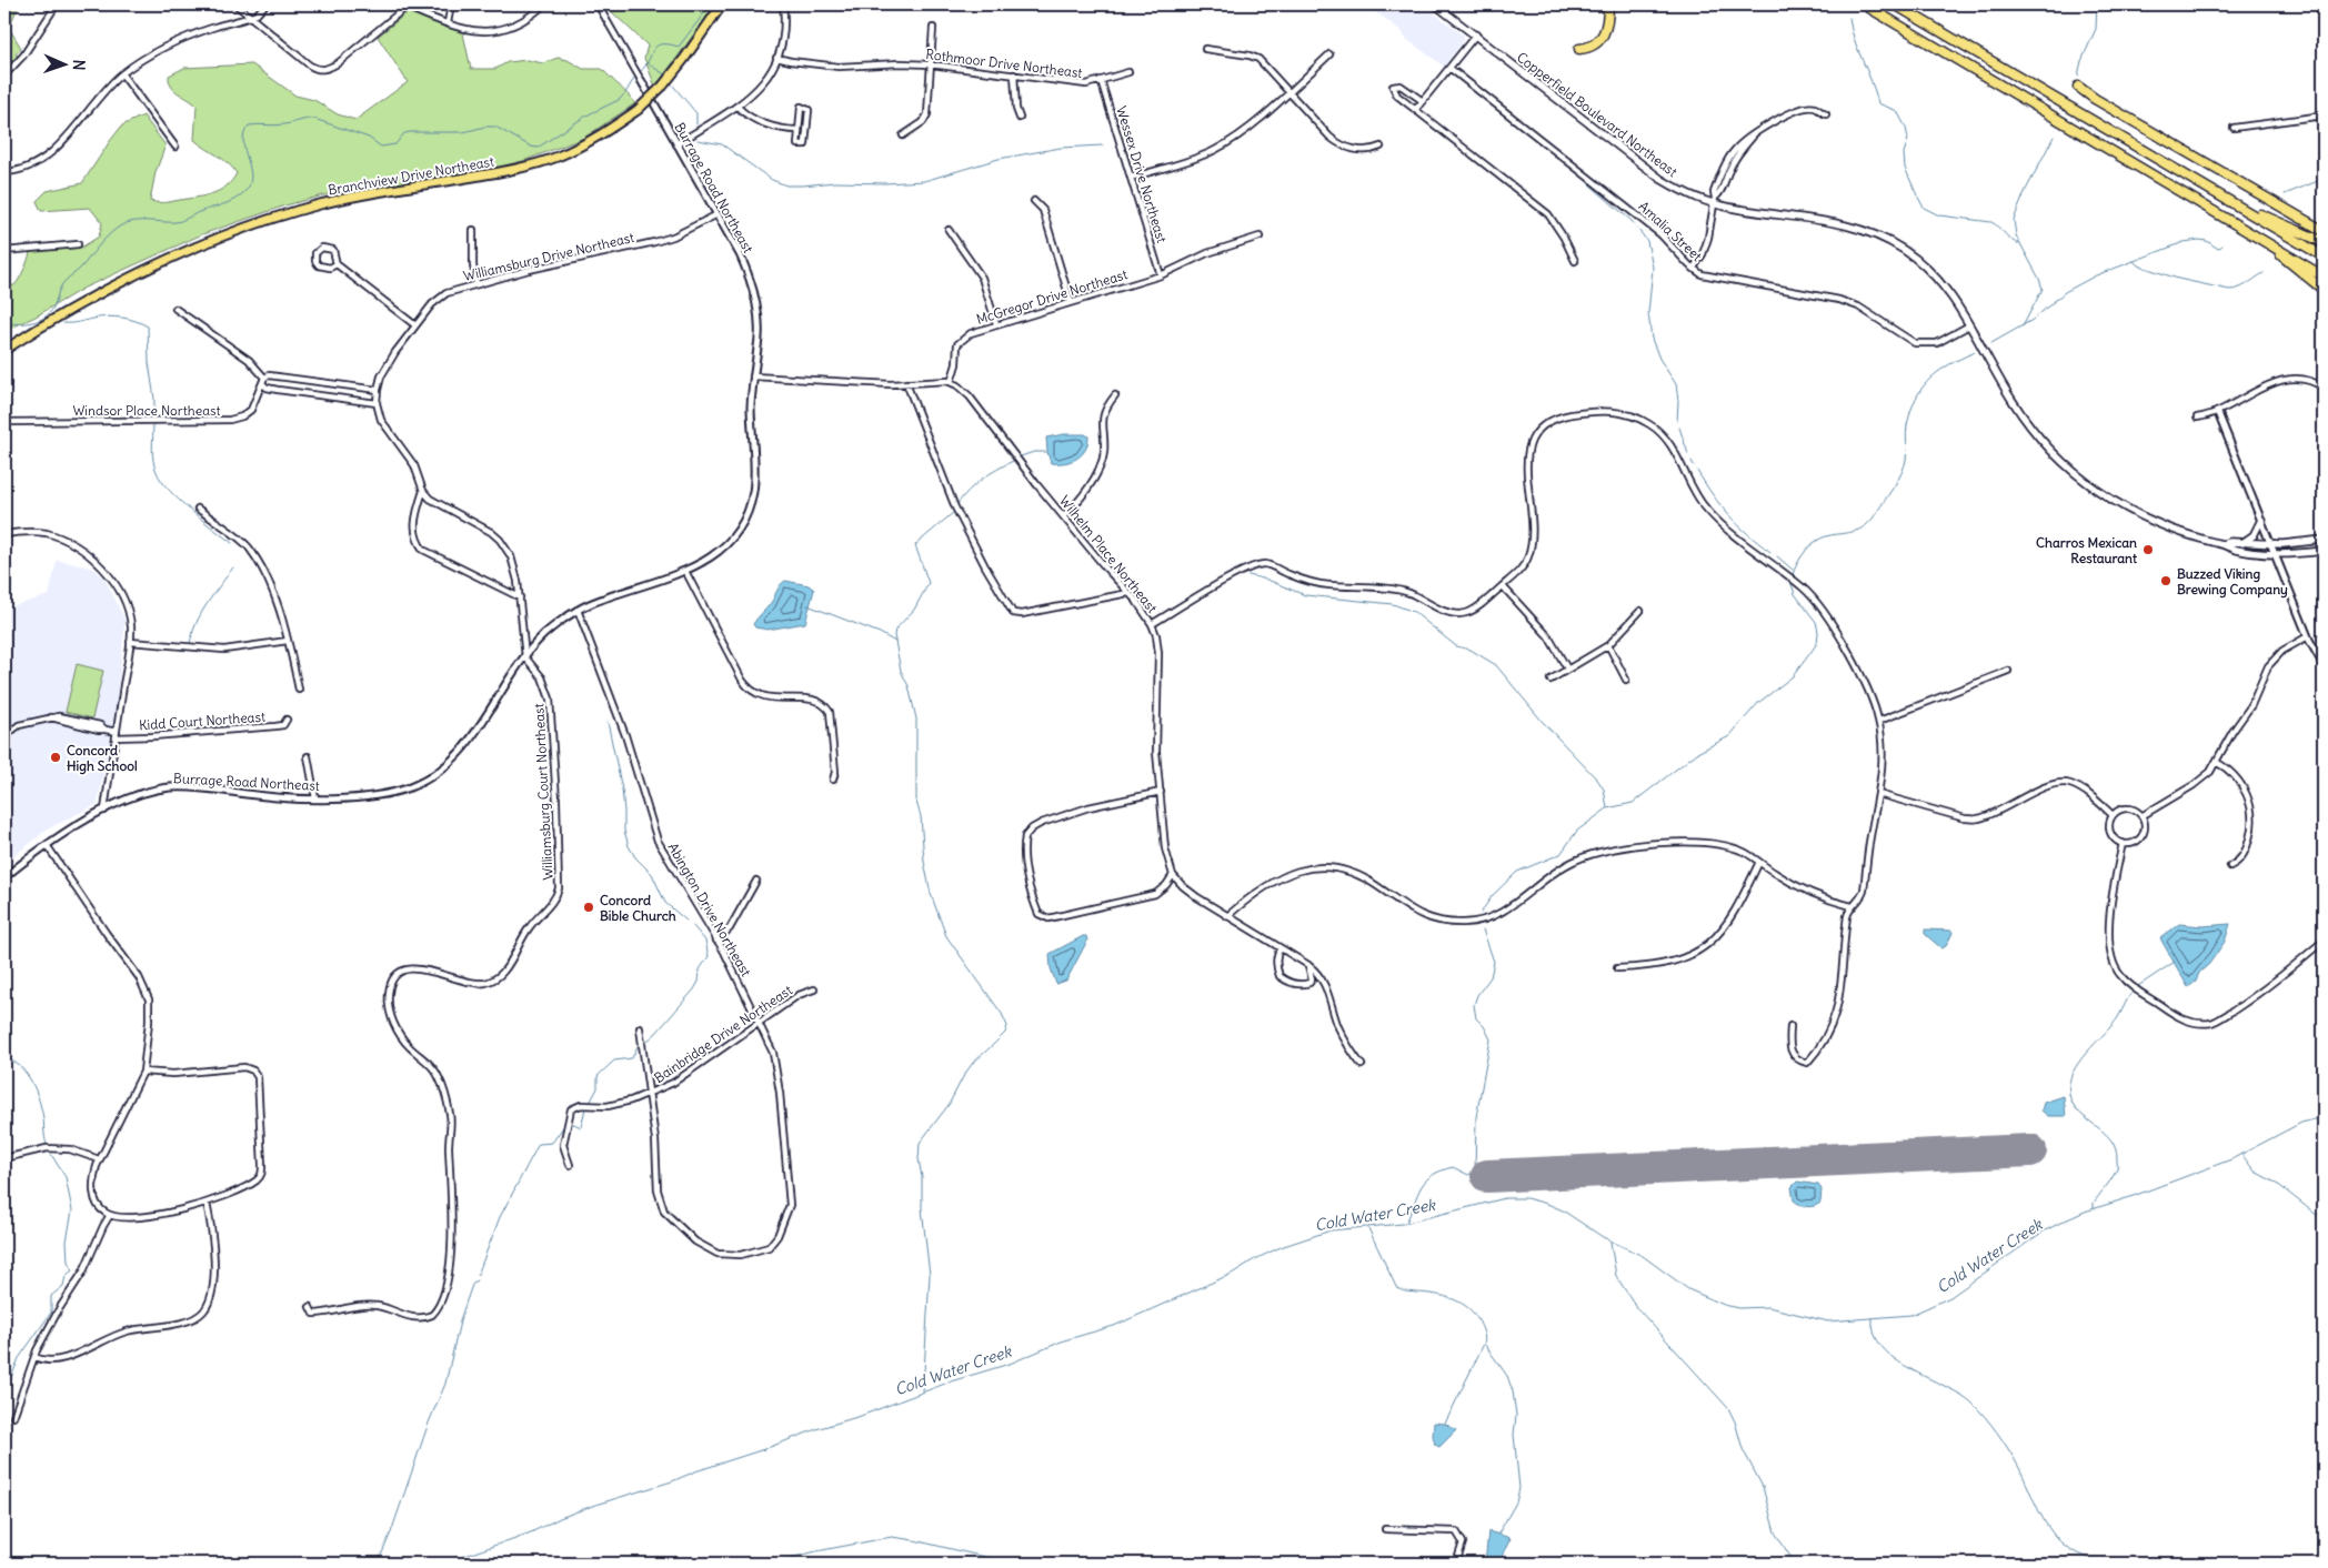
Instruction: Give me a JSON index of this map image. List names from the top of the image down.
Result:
{
  "streets": {
    "main road": ["Copperfield Boulevard Northeast", "Branchview Drive Northeast"],
    "street": [
      "Rothmoor Drive Northeast",
      "Wessex Drive Northeast",
      "Burrage Road Northeast",
      "Amalia Street",
      "Williamsburg Drive Northeast",
      "McGregor Drive Northeast",
      "Windsor Place Northeast",
      "Wilhelm Place Northeast",
      "Kidd Court Northeast",
      "Williamsburg Court Northeast",
      "Abington Drive Northeast",
      "Bainbridge Drive Northeast"
    ]
  },
  "crossings": [
    ["Rothmoor Drive Northeast", "Wessex Drive Northeast"],
    ["Copperfield Boulevard Northeast", "Amalia Street"],
    ["Wessex Drive Northeast", "McGregor Drive Northeast"],
    ["Burrage Road Northeast", "Williamsburg Drive Northeast"],
    ["Burrage Road Northeast", "Williamsburg Court Northeast"],
    ["Burrage Road Northeast", "Abington Drive Northeast"],
    ["McGregor Drive Northeast", "Wilhelm Place Northeast"],
    ["Abington Drive Northeast", "Bainbridge Drive Northeast"]
  ],
  "water": ["Cold Water Creek"],
  "places": [
    "Charros Mexican Restaurant",
    "Buzzed Viking Brewing Company",
    "Concord High School",
    "Concord Bible Church"
  ],
  "north": "right"
}
